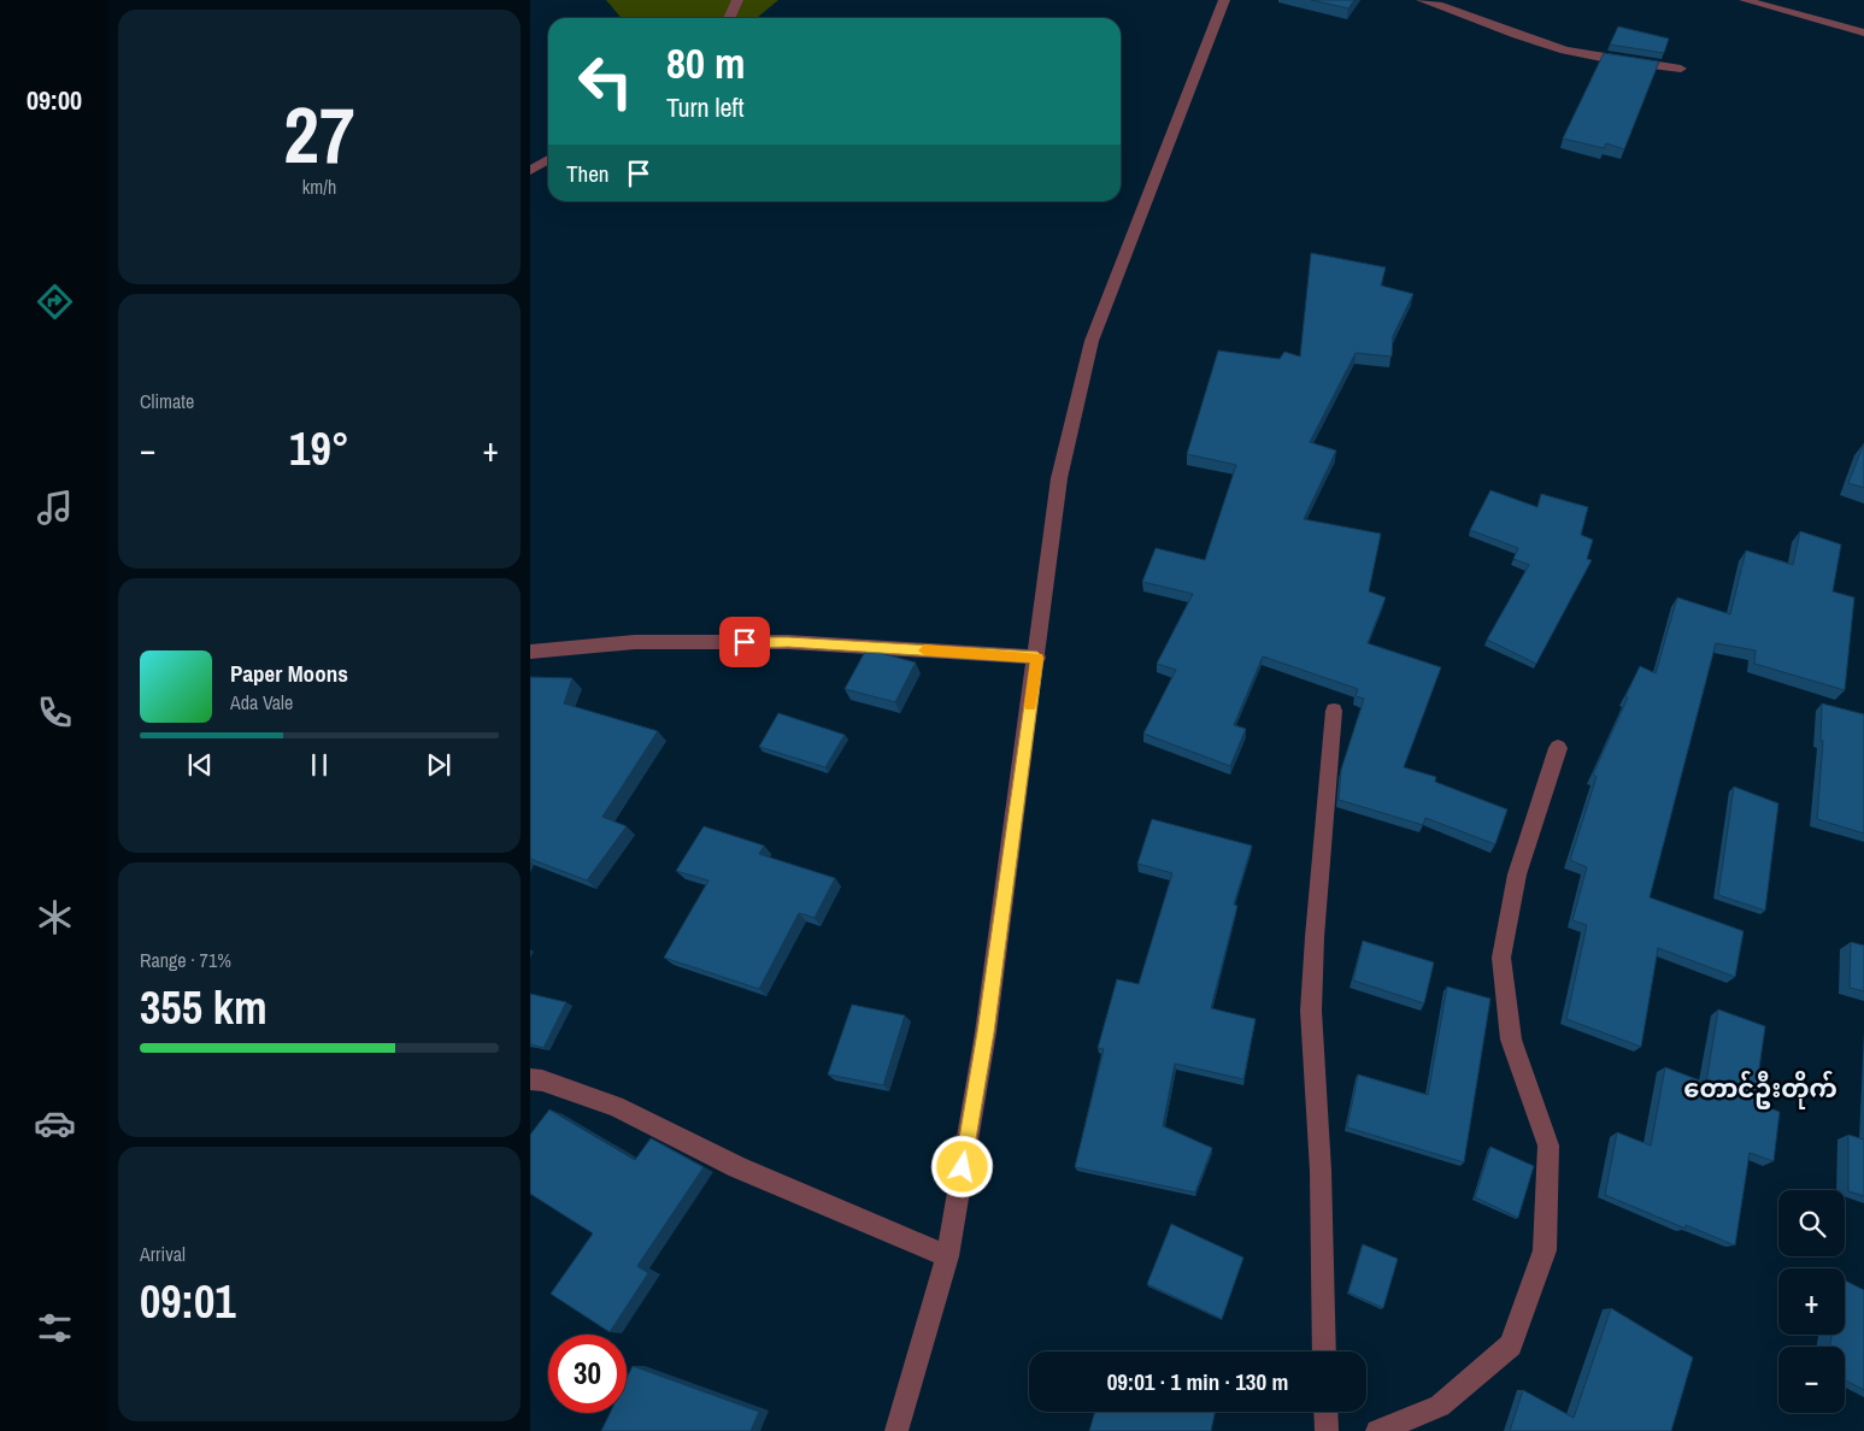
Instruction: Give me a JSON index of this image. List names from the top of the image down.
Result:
{
  "districts": ["တောင်ဦးတိုက်"],
  "page": {
    "tabs": "09:00",
    "tile": [
      ["27", "km/h"],
      "Climate",
      ["Range · 71%", "355 km"],
      ["Arrival", "09:01"]
    ],
    "turn": ["80 m", "Turn left"],
    "then": "Then",
    "heat": ["−", "19°", "+"],
    "song": ["Paper Moons", "Ada Vale"],
    "map_buttons": ["+", "−"],
    "limit": "30",
    "trip": "09:01 · 1 min · 130 m"
  }
}
